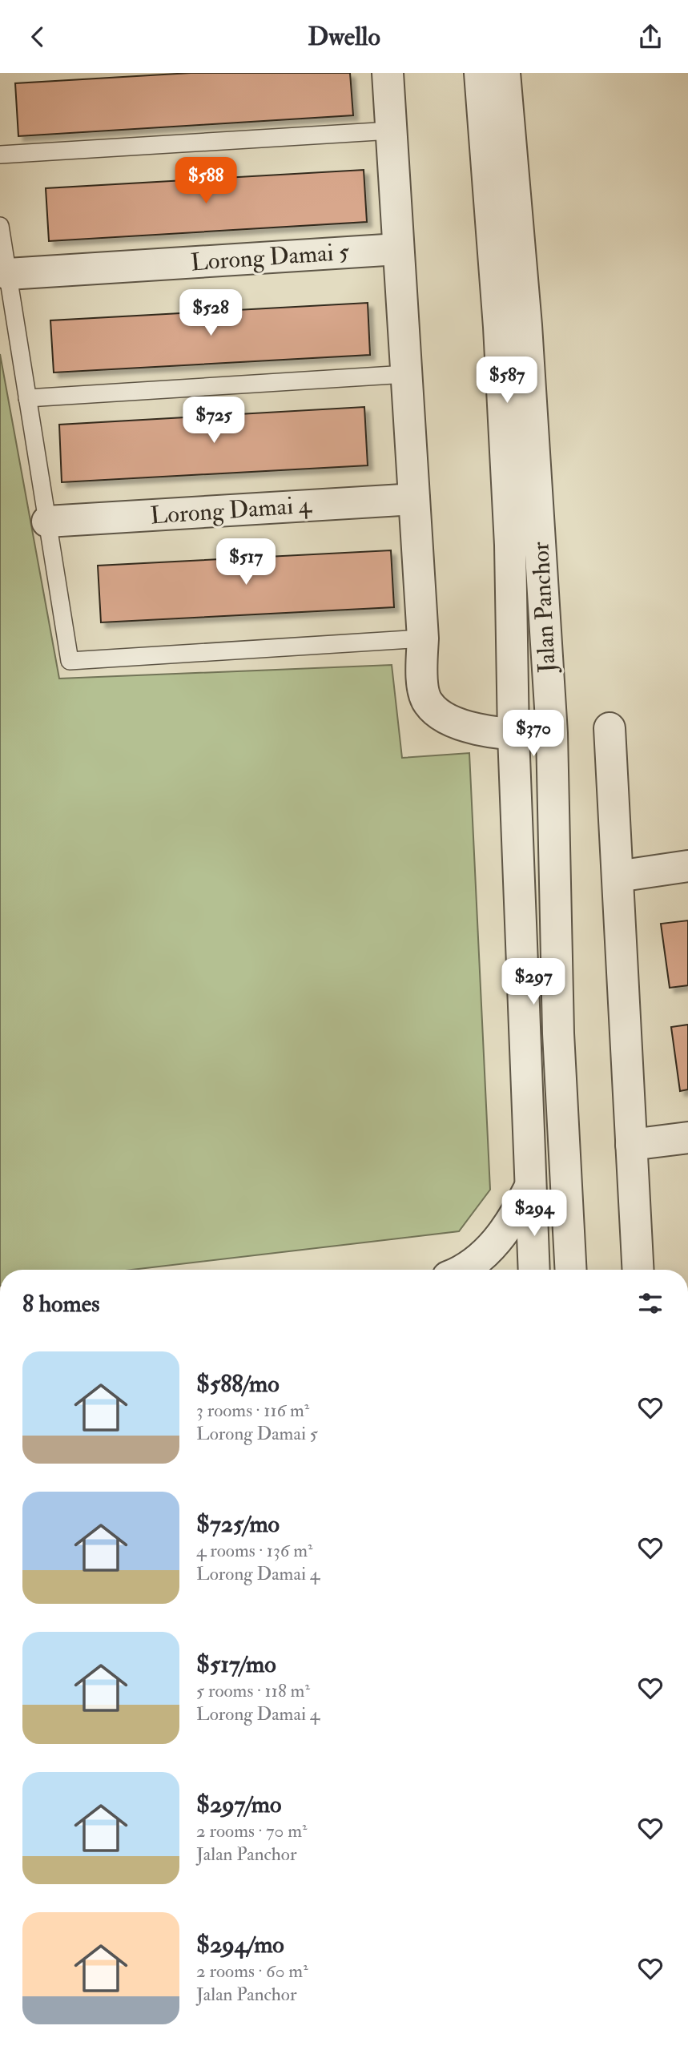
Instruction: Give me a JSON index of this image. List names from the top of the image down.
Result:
{
  "streets": {
    "street": ["Lorong Damai 5", "Lorong Damai 4", "Jalan Panchor"]
  },
  "page": {
    "header": "Dwello",
    "price": [
      "$588",
      "$528",
      "$587",
      "$725",
      "$517",
      "$370",
      "$297",
      "$294"
    ],
    "heading": "8 homes",
    "list": [
      {
        "name": "$588/mo",
        "note": "3 rooms · 116 m² · Lorong Damai 5"
      },
      {
        "name": "$725/mo",
        "note": "4 rooms · 136 m² · Lorong Damai 4"
      },
      {
        "name": "$517/mo",
        "note": "5 rooms · 118 m² · Lorong Damai 4"
      },
      {
        "name": "$297/mo",
        "note": "2 rooms · 70 m² · Jalan Panchor"
      },
      {
        "name": "$294/mo",
        "note": "2 rooms · 60 m² · Jalan Panchor"
      }
    ]
  }
}
